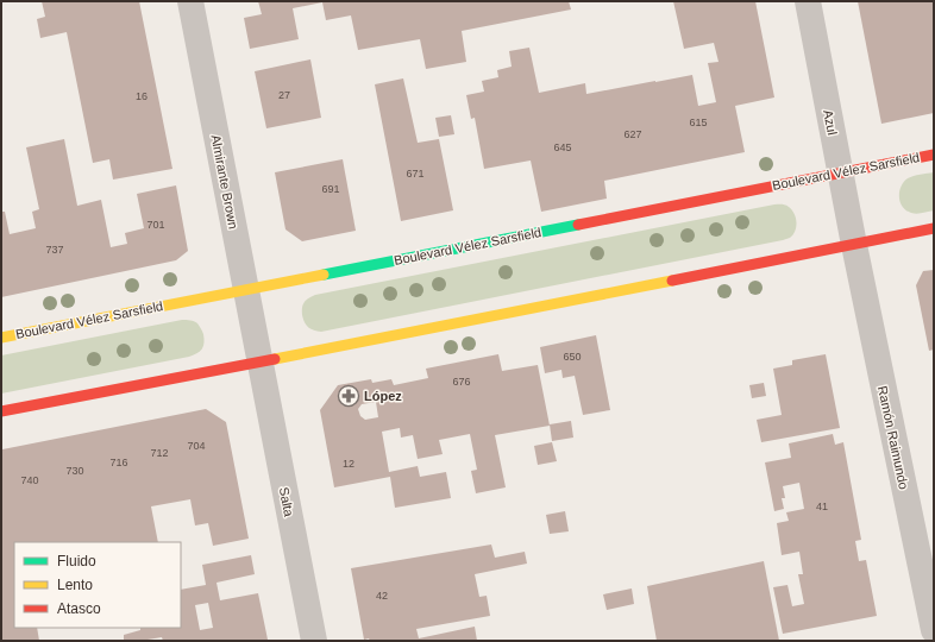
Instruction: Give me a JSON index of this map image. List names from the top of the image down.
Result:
{
  "streets": {
    "main road": ["Boulevard Vélez Sarsfield"],
    "street": [
      "Azul",
      "Almirante Brown",
      "Ramón Raimundo",
      "Salta"
    ]
  },
  "crossings": [
    ["Azul", "Boulevard Vélez Sarsfield"],
    ["Azul", "Ramón Raimundo"],
    ["Boulevard Vélez Sarsfield", "Almirante Brown"],
    ["Almirante Brown", "Salta"]
  ],
  "places": {
    "pharmacy": ["López"]
  },
  "house_numbers": [
    "27",
    "16",
    "615",
    "627",
    "645",
    "671",
    "691",
    "701",
    "737",
    "650",
    "676",
    "704",
    "712",
    "716",
    "12",
    "730",
    "740",
    "41",
    "42"
  ],
  "legend": ["Fluido", "Lento", "Atasco"]
}
